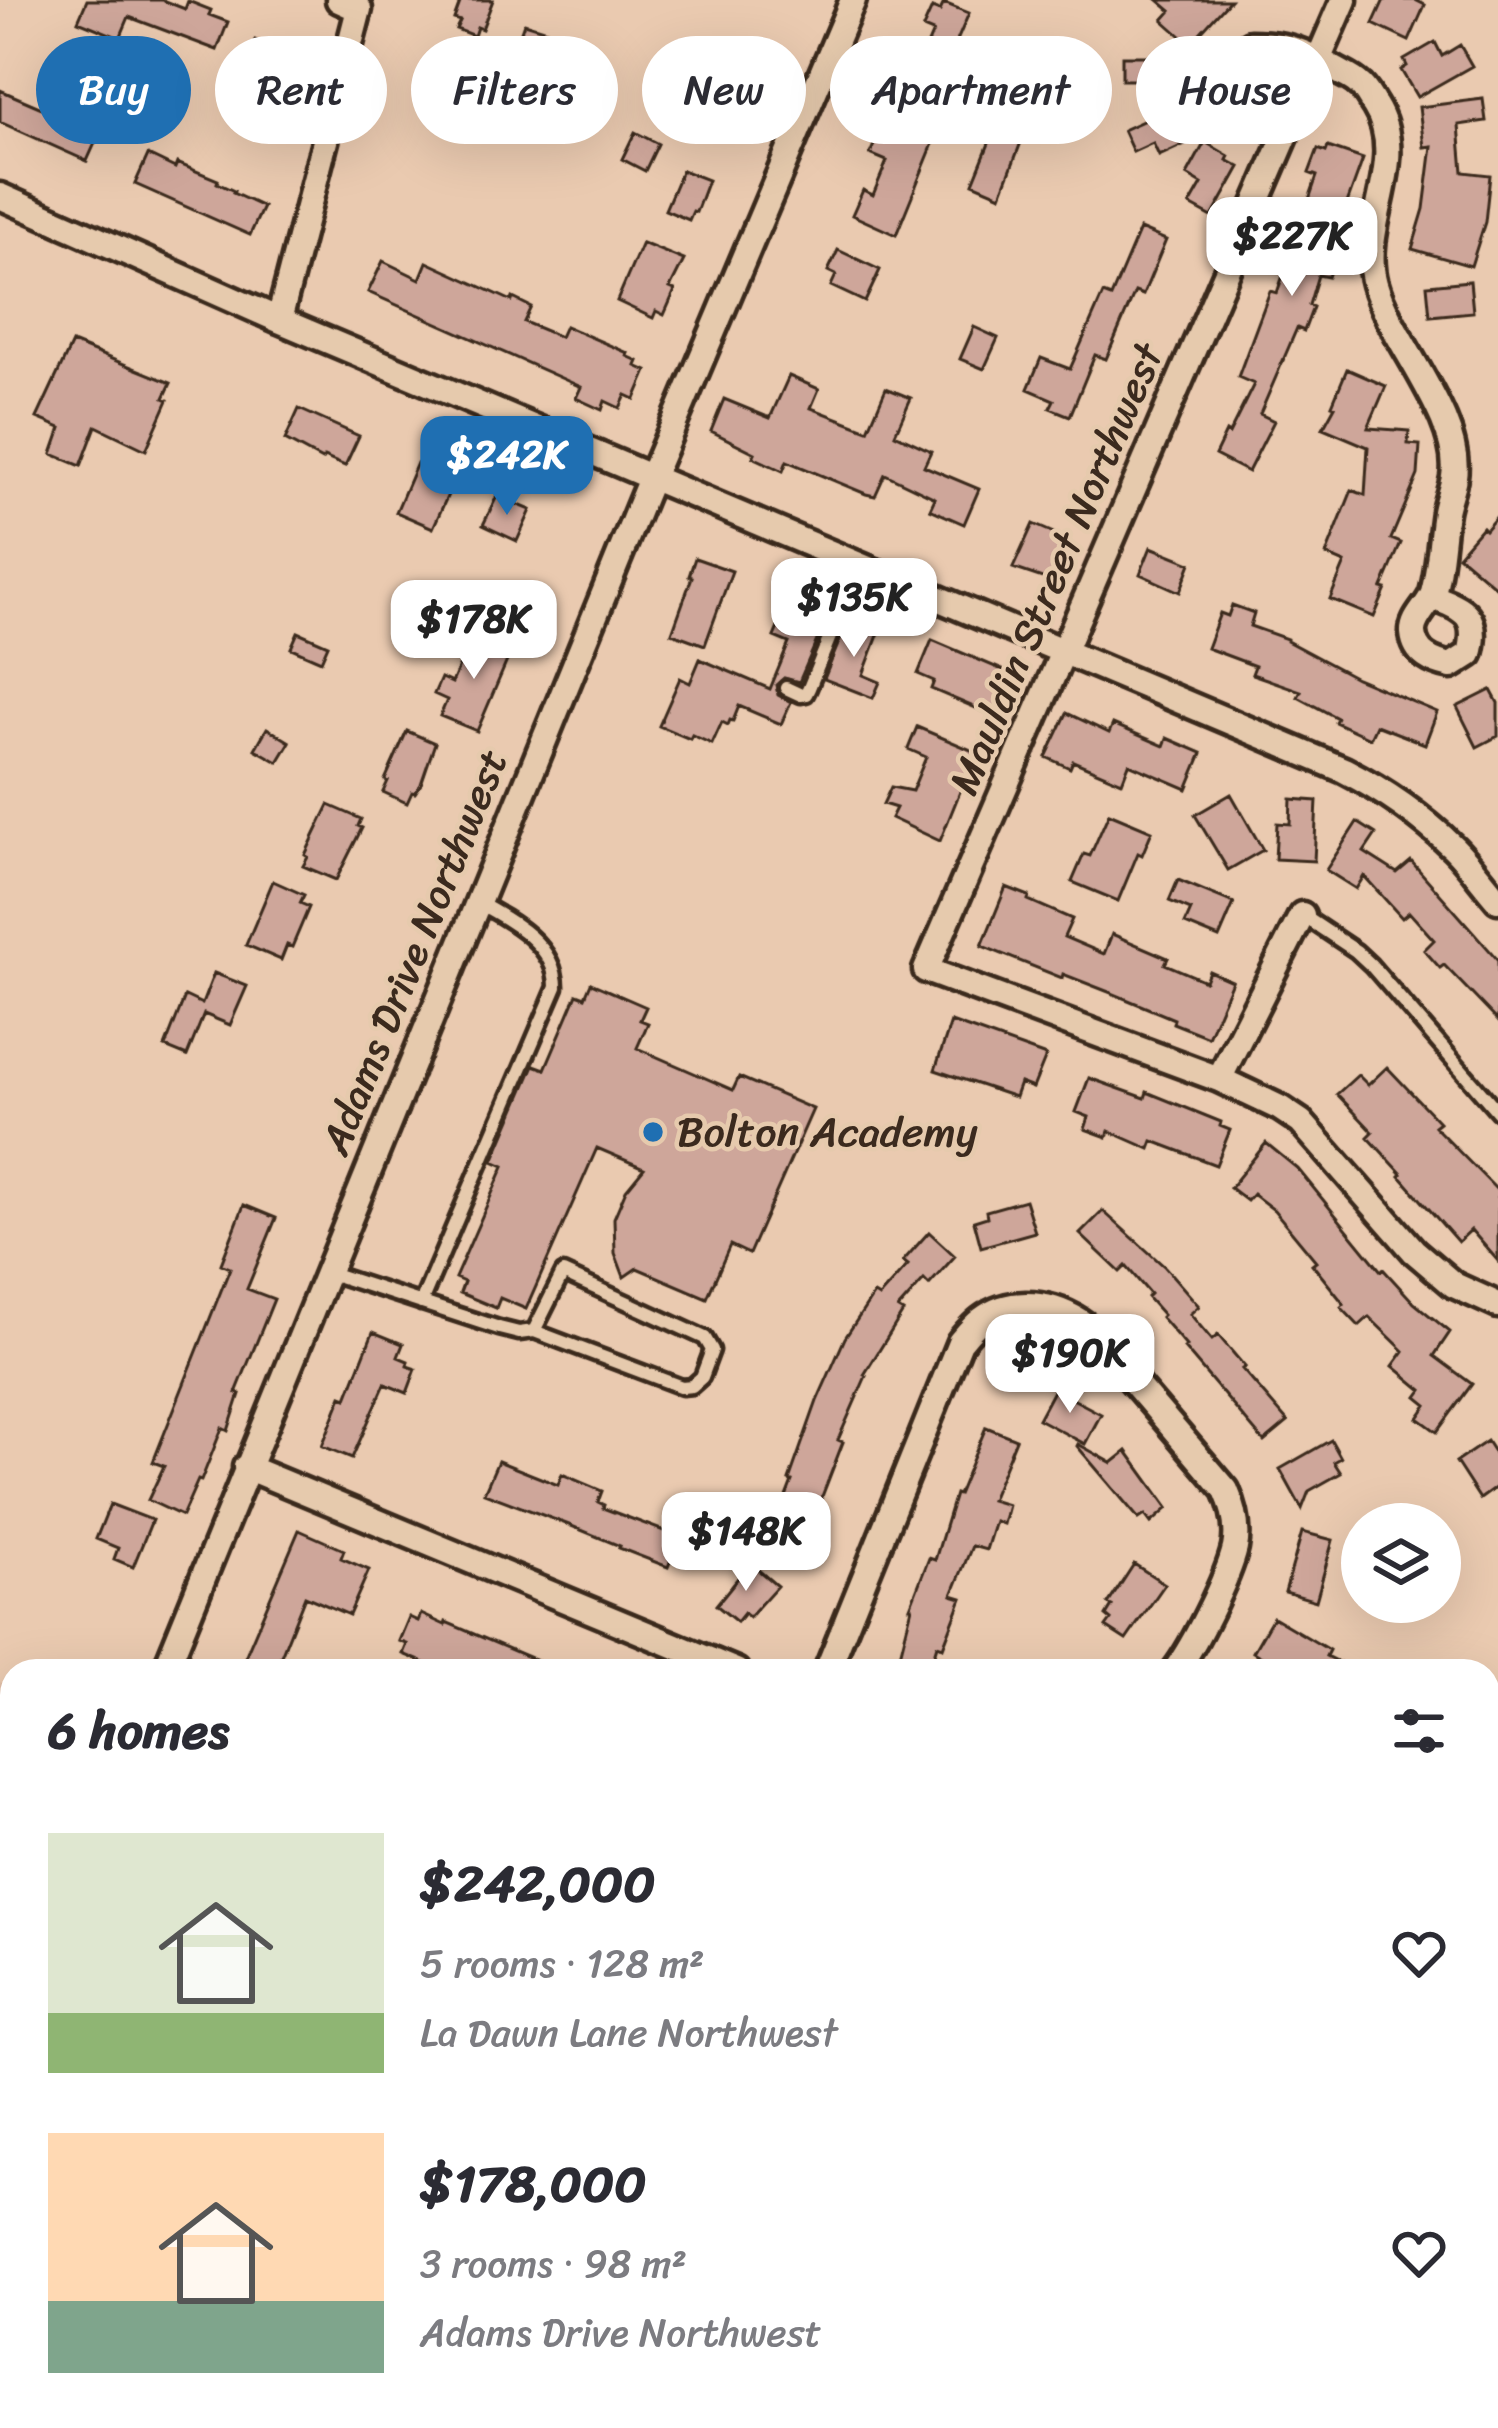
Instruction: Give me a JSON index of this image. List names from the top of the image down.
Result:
{
  "streets": {
    "street": ["Mauldin Street Northwest", "Adams Drive Northwest"]
  },
  "places": ["Bolton Academy"],
  "page": {
    "chip": [
      "Buy",
      "Rent",
      "Filters",
      "New",
      "Apartment",
      "House"
    ],
    "price": [
      "$227K",
      "$242K",
      "$135K",
      "$178K",
      "$190K",
      "$148K"
    ],
    "heading": "6 homes",
    "list": [
      {
        "name": "$242,000",
        "note": "5 rooms · 128 m² · La Dawn Lane Northwest"
      },
      {
        "name": "$178,000",
        "note": "3 rooms · 98 m² · Adams Drive Northwest"
      }
    ]
  }
}
